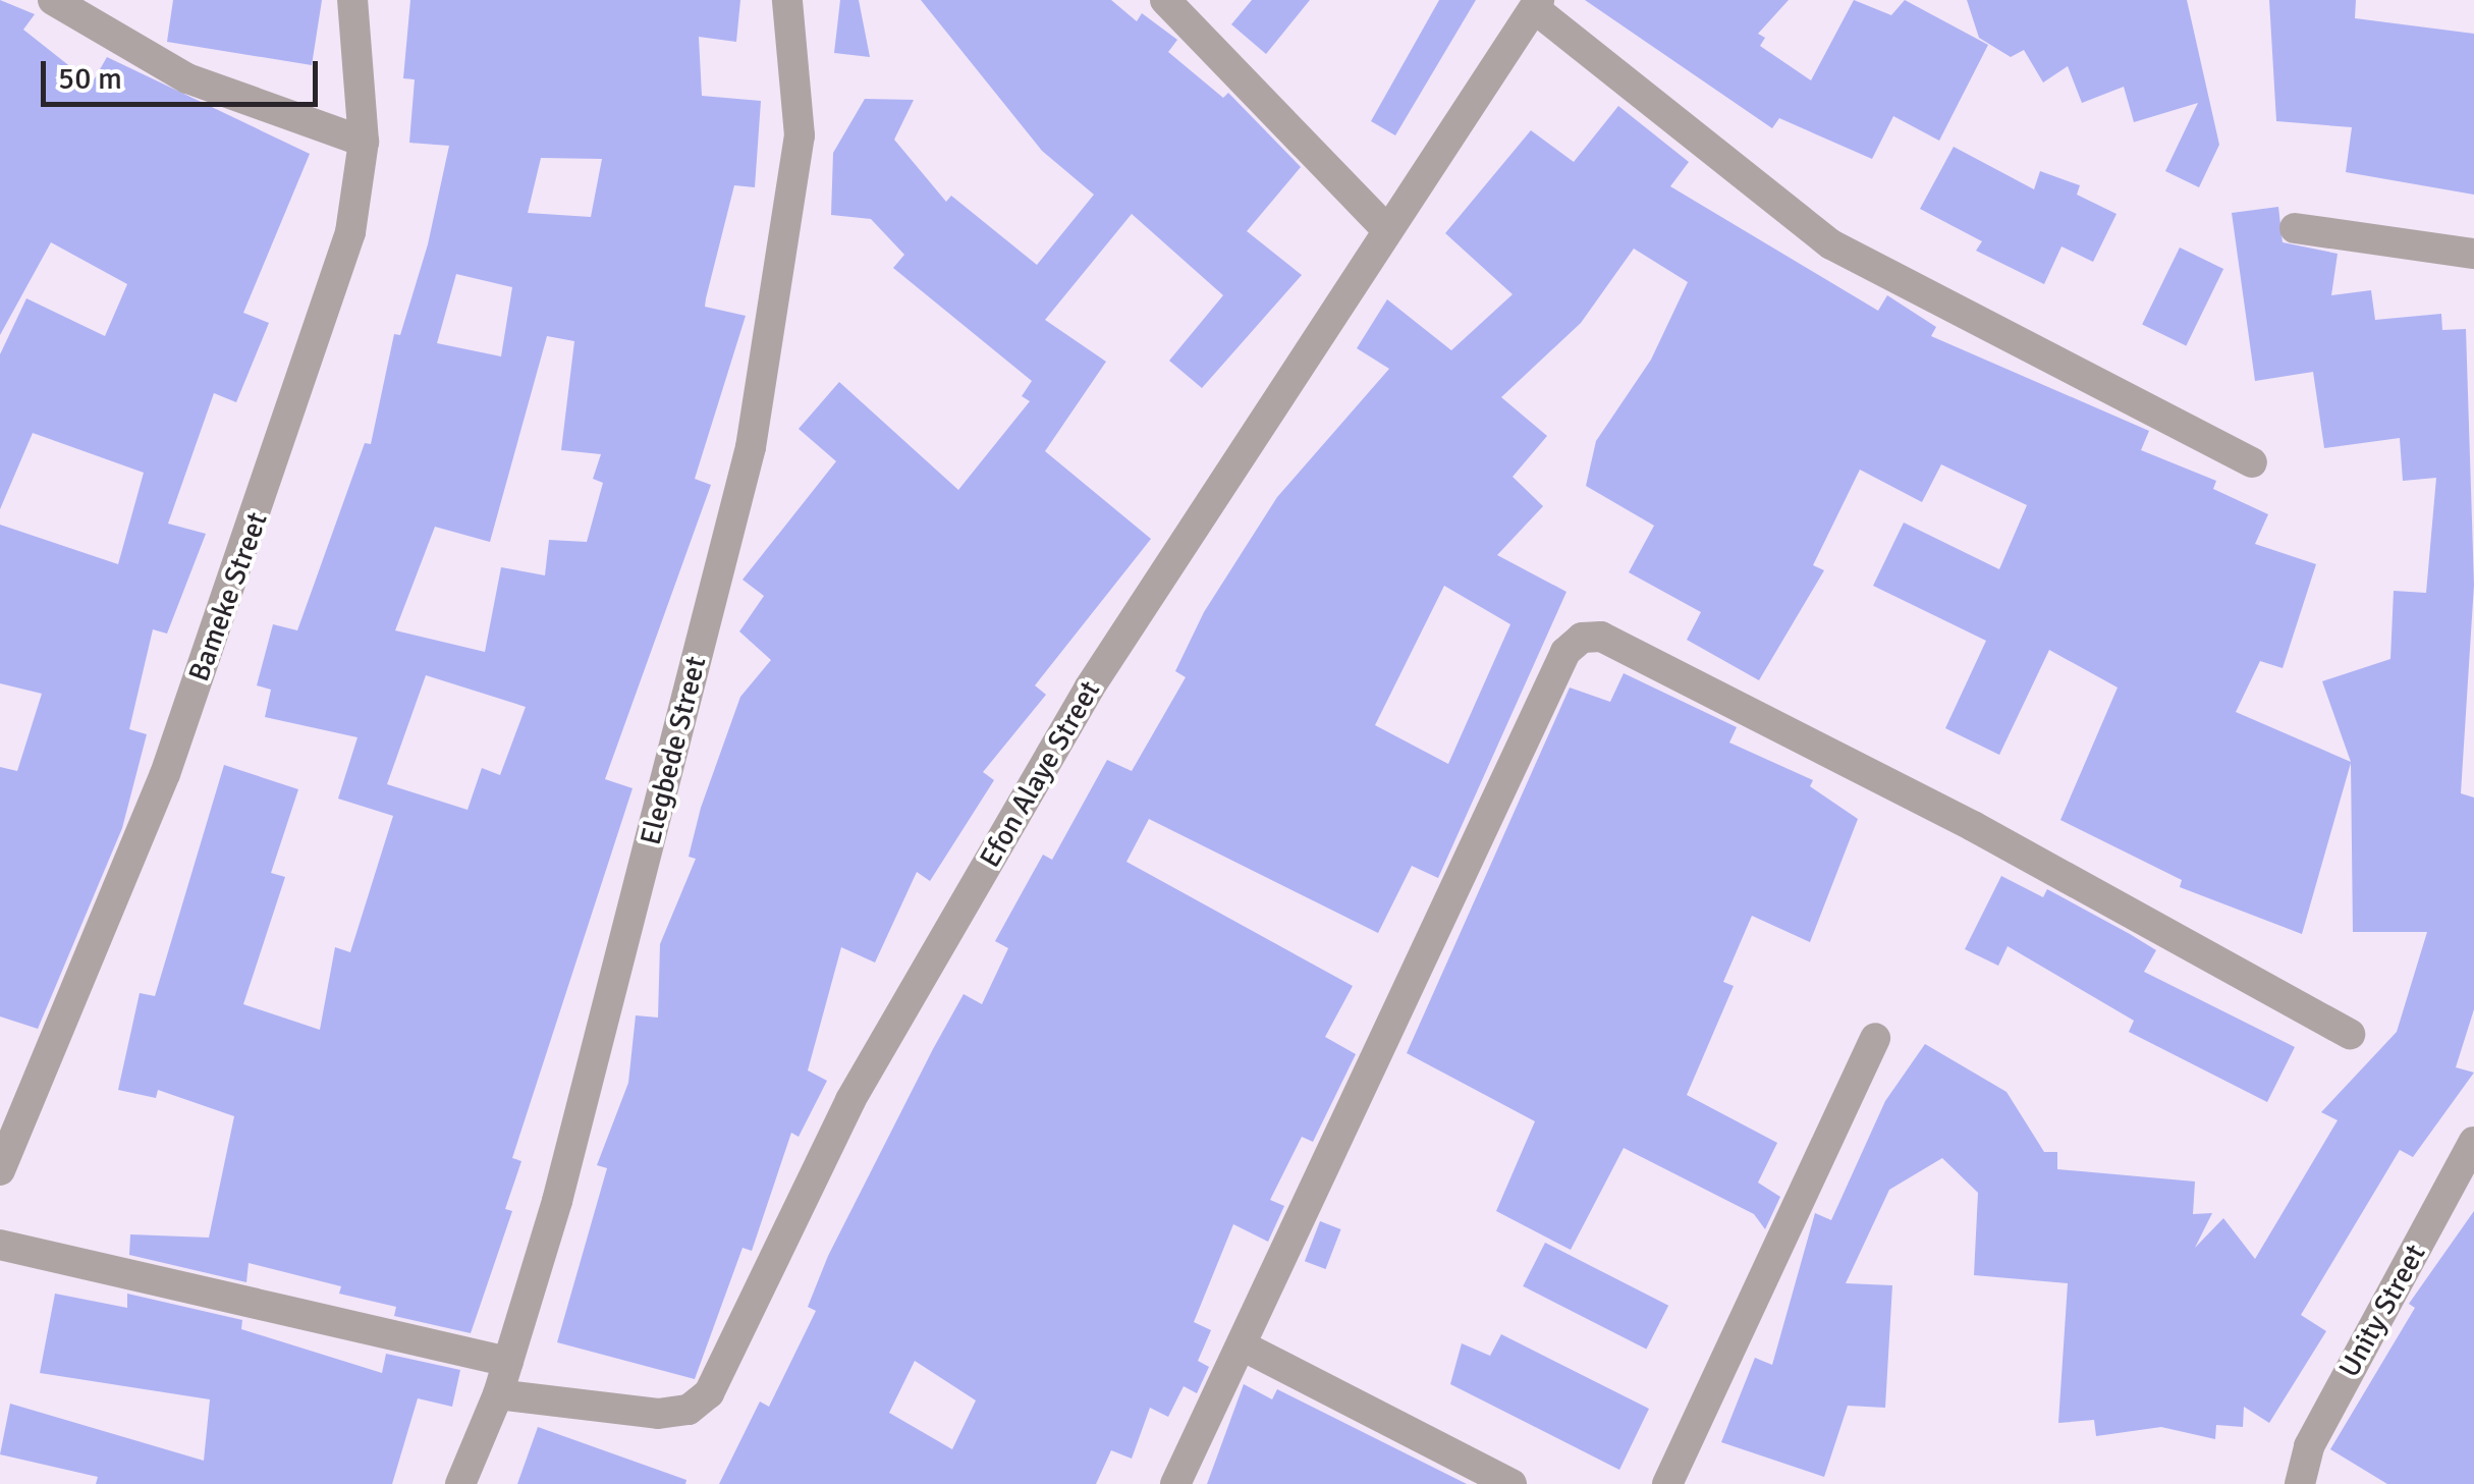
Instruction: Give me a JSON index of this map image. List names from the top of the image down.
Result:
{
  "streets": {
    "street": [
      "Bameke Street",
      "Elegbede Street",
      "Efon Alaye Street",
      "Unity Street"
    ]
  },
  "crossings": [
    ["Elegbede Street", "Efon Alaye Street"]
  ],
  "scale_bar": "50 m"
}
